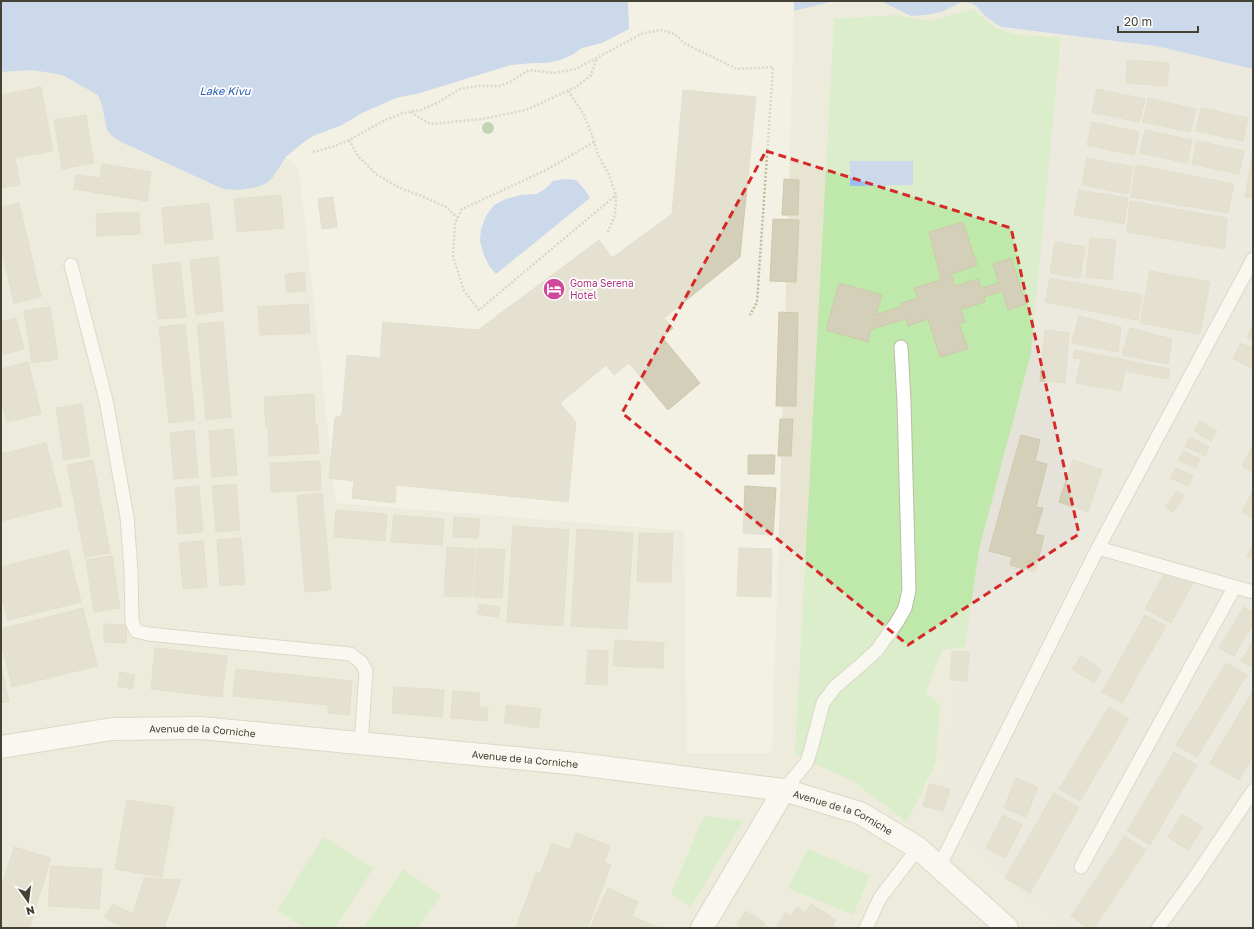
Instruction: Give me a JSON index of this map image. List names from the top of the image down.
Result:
{
  "streets": {
    "street": ["Avenue de la Corniche"]
  },
  "water": ["Lake Kivu"],
  "places": {
    "hotel": ["Goma Serena Hotel"]
  },
  "scale_bar": "20 m",
  "north": "bottom"
}
